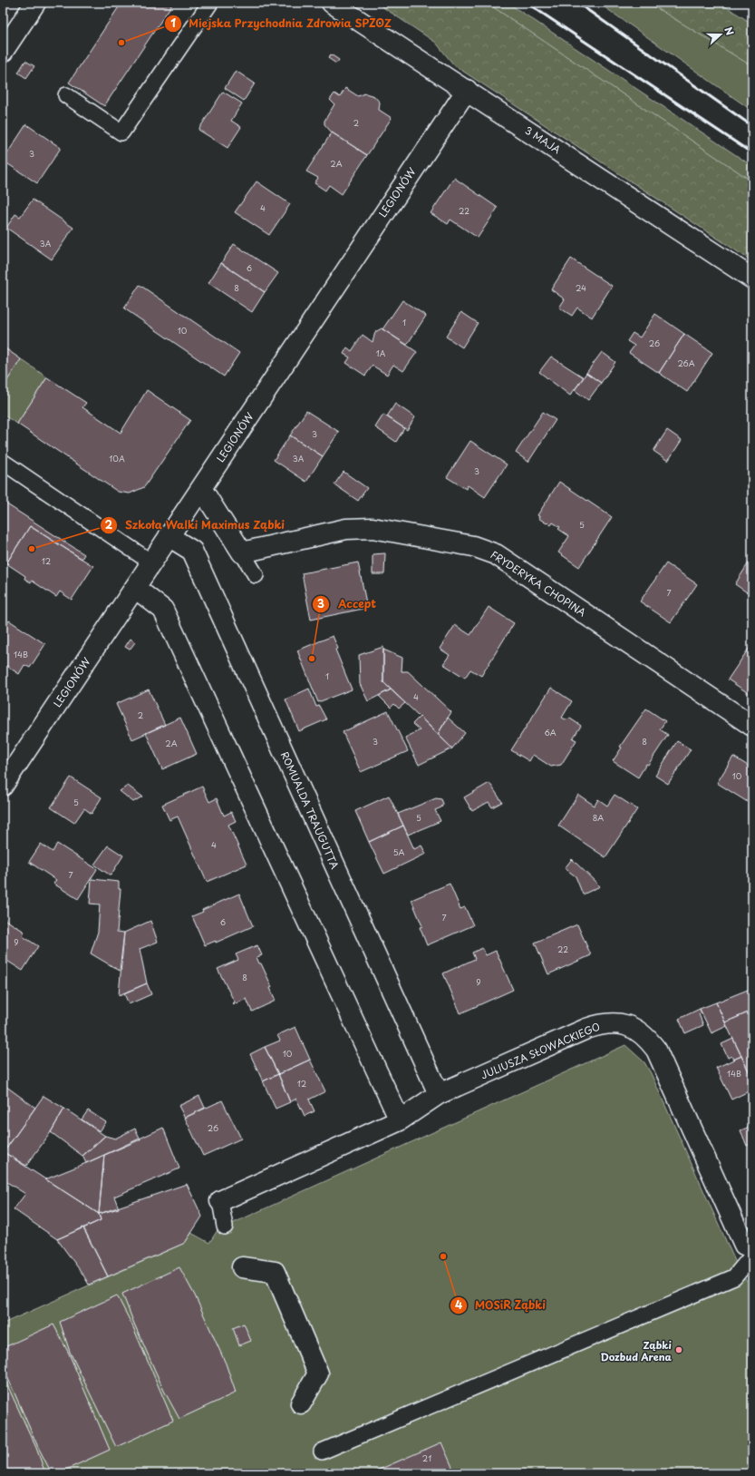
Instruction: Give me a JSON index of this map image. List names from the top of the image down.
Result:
{
  "streets": {
    "street": [
      "3 MAJA",
      "LEGIONÓW",
      "FRYDERYKA CHOPINA",
      "ROMUALDA TRAUGUTTA",
      "JULIUSZA SŁOWACKIEGO"
    ]
  },
  "crossings": [
    ["3 MAJA", "LEGIONÓW"],
    ["LEGIONÓW", "ROMUALDA TRAUGUTTA"],
    ["ROMUALDA TRAUGUTTA", "JULIUSZA SŁOWACKIEGO"]
  ],
  "places": [
    "Miejska Przychodnia Zdrowia SPZOZ",
    "Szkoła Walki Maximus Ząbki",
    "Accept",
    "MOSiR Ząbki",
    "Ząbki Dozbud Arena"
  ],
  "house_numbers": [
    "2",
    "3",
    "2A",
    "4",
    "22",
    "3A",
    "6",
    "8",
    "24",
    "1",
    "10",
    "26",
    "1A",
    "26A",
    "3",
    "10A",
    "3A",
    "3",
    "5",
    "12",
    "7",
    "14B",
    "1",
    "4",
    "2",
    "6A",
    "3",
    "8",
    "2A",
    "10",
    "5",
    "5",
    "8A",
    "4",
    "5A",
    "7",
    "7",
    "6",
    "9",
    "22",
    "8",
    "9",
    "10",
    "14B",
    "12",
    "26",
    "21"
  ],
  "north": "right"
}
